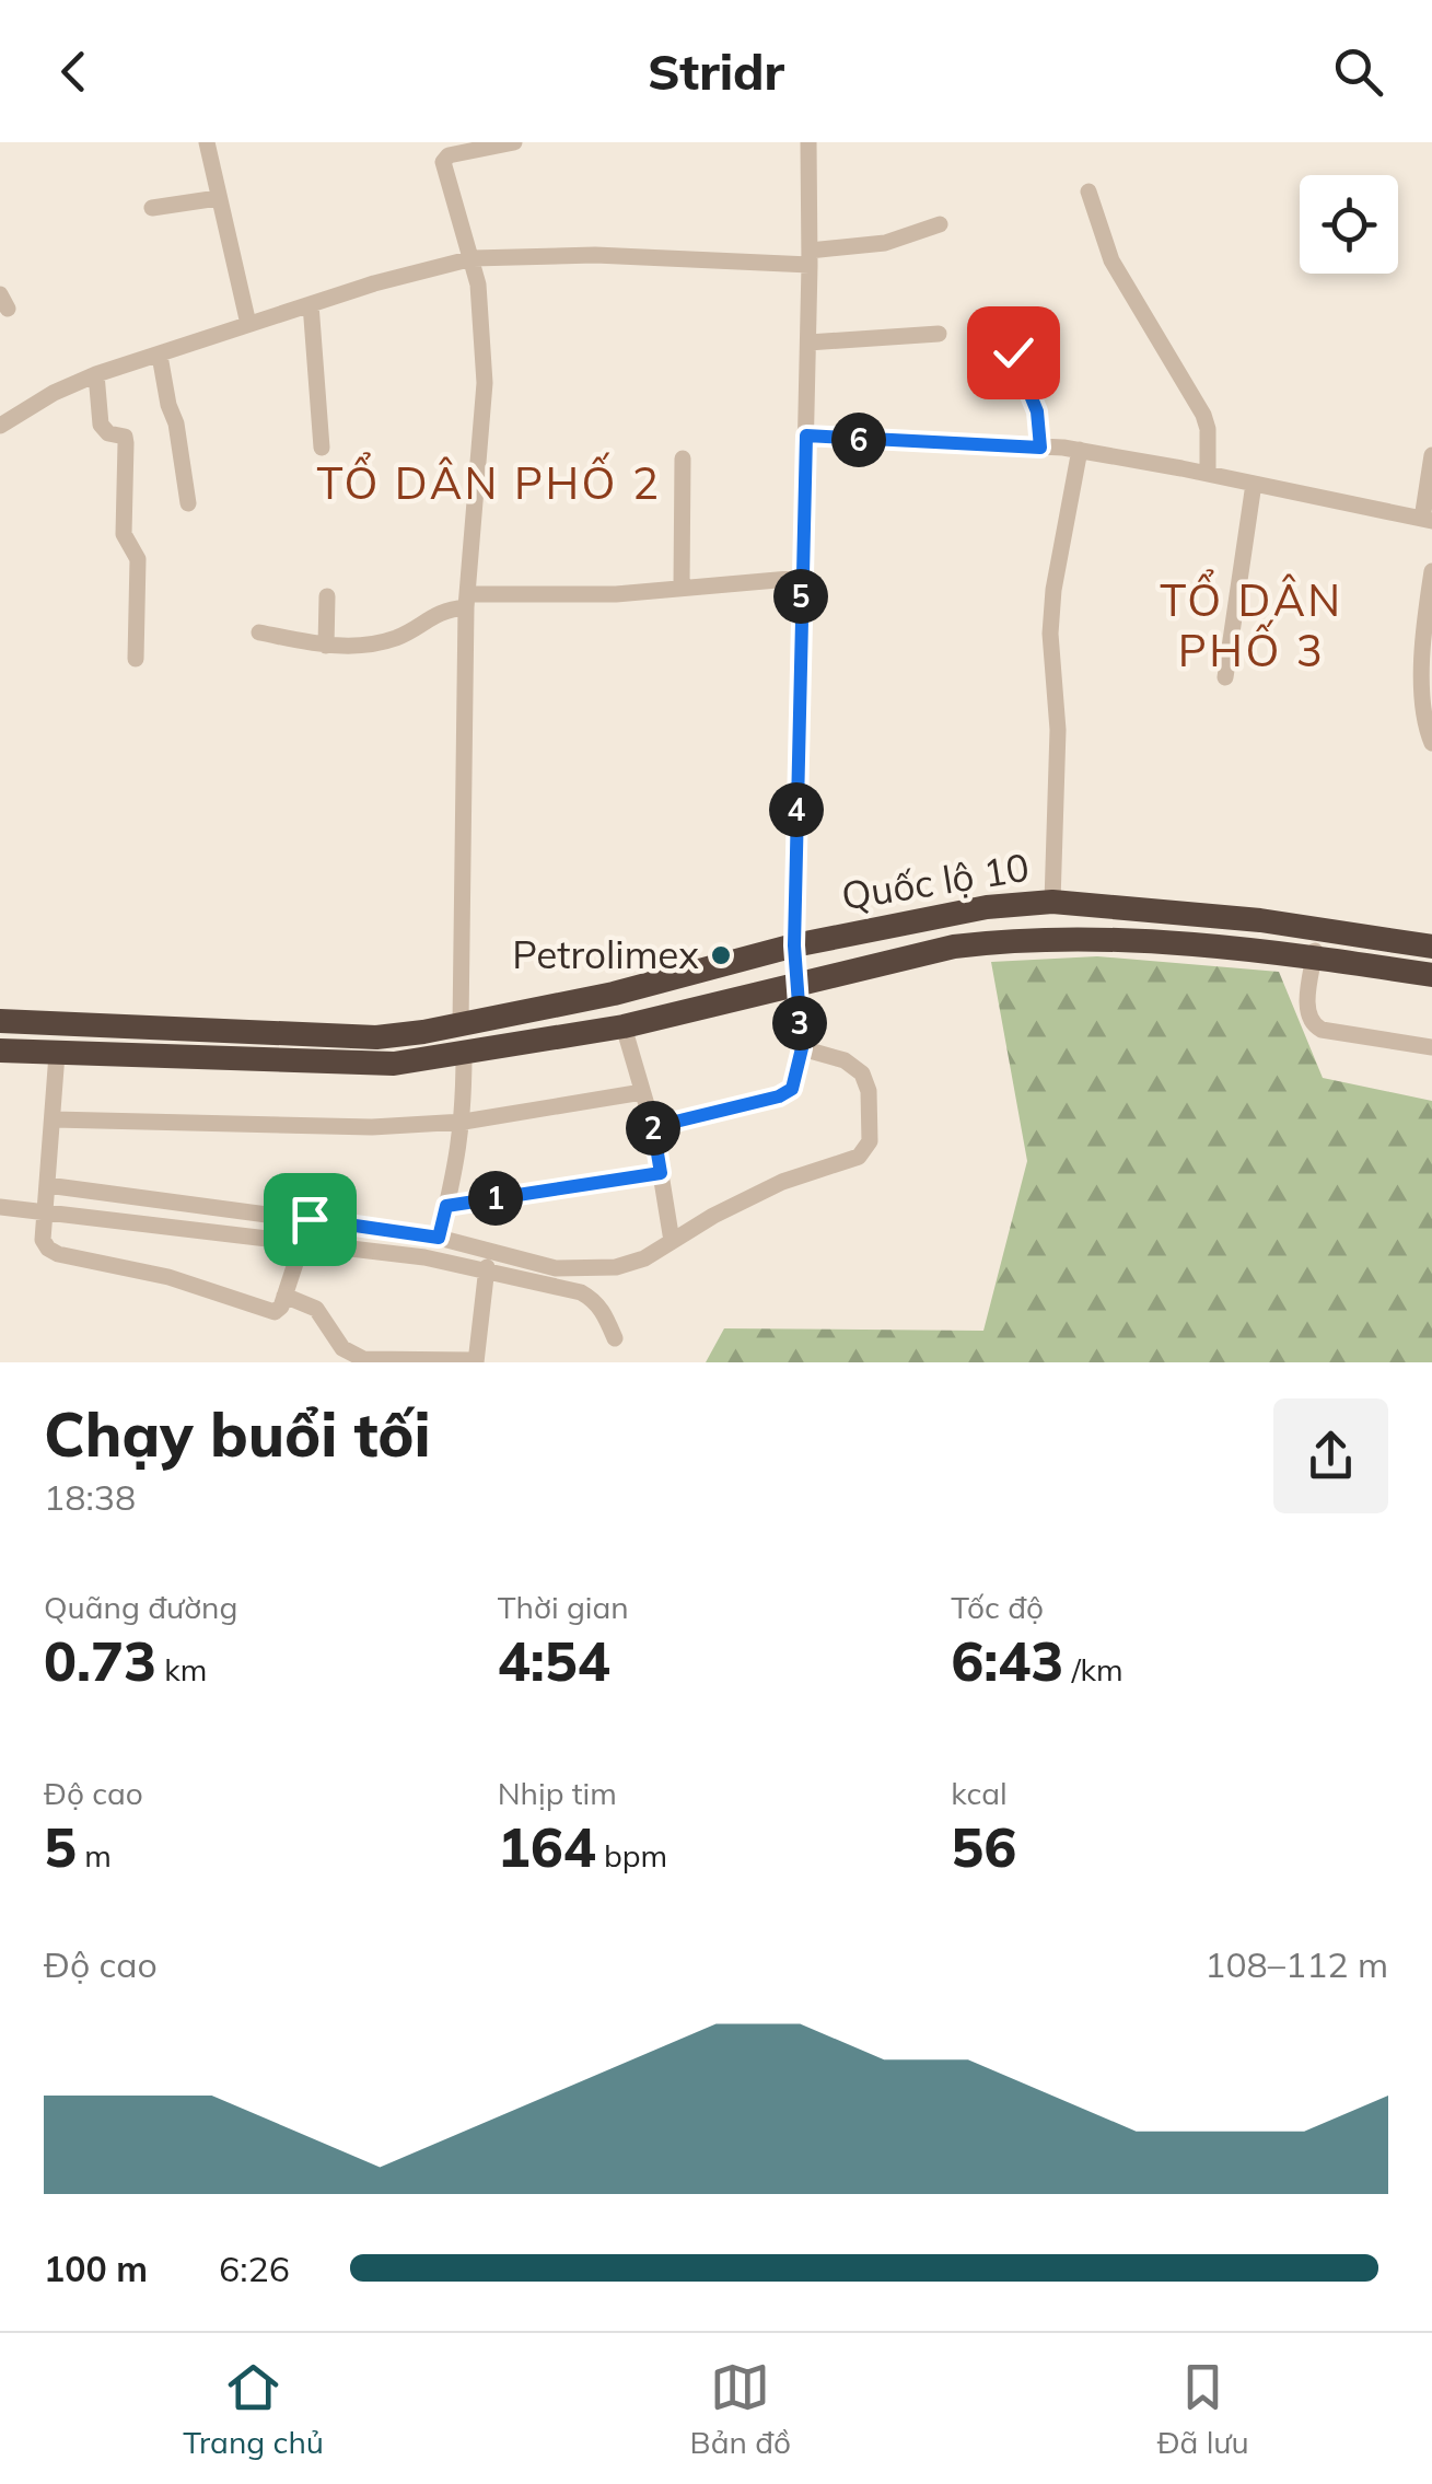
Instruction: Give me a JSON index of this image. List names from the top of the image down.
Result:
{
  "streets": {
    "highway": ["Quốc lộ 10"]
  },
  "districts": ["TỔ DÂN PHỐ 2", "TỔ DÂN PHỐ 3"],
  "places": ["Petrolimex"],
  "page": {
    "header": "Stridr",
    "pins": [
      "6",
      "5",
      "4",
      "3",
      "2",
      "1"
    ],
    "heading": ["Chạy buổi tối", "18:38"],
    "stats": [
      ["Quãng đường", "0.73 km"],
      ["Thời gian", "4:54"],
      ["Tốc độ", "6:43 /km"],
      ["Độ cao", "5 m"],
      ["Nhịp tim", "164 bpm"],
      ["kcal", "56"]
    ],
    "chart": ["Độ cao", "108–112 m"],
    "list": [
      {
        "name": "100 m",
        "note": "6:26"
      }
    ],
    "tabs": ["Trang chủ", "Bản đồ", "Đã lưu"]
  }
}
